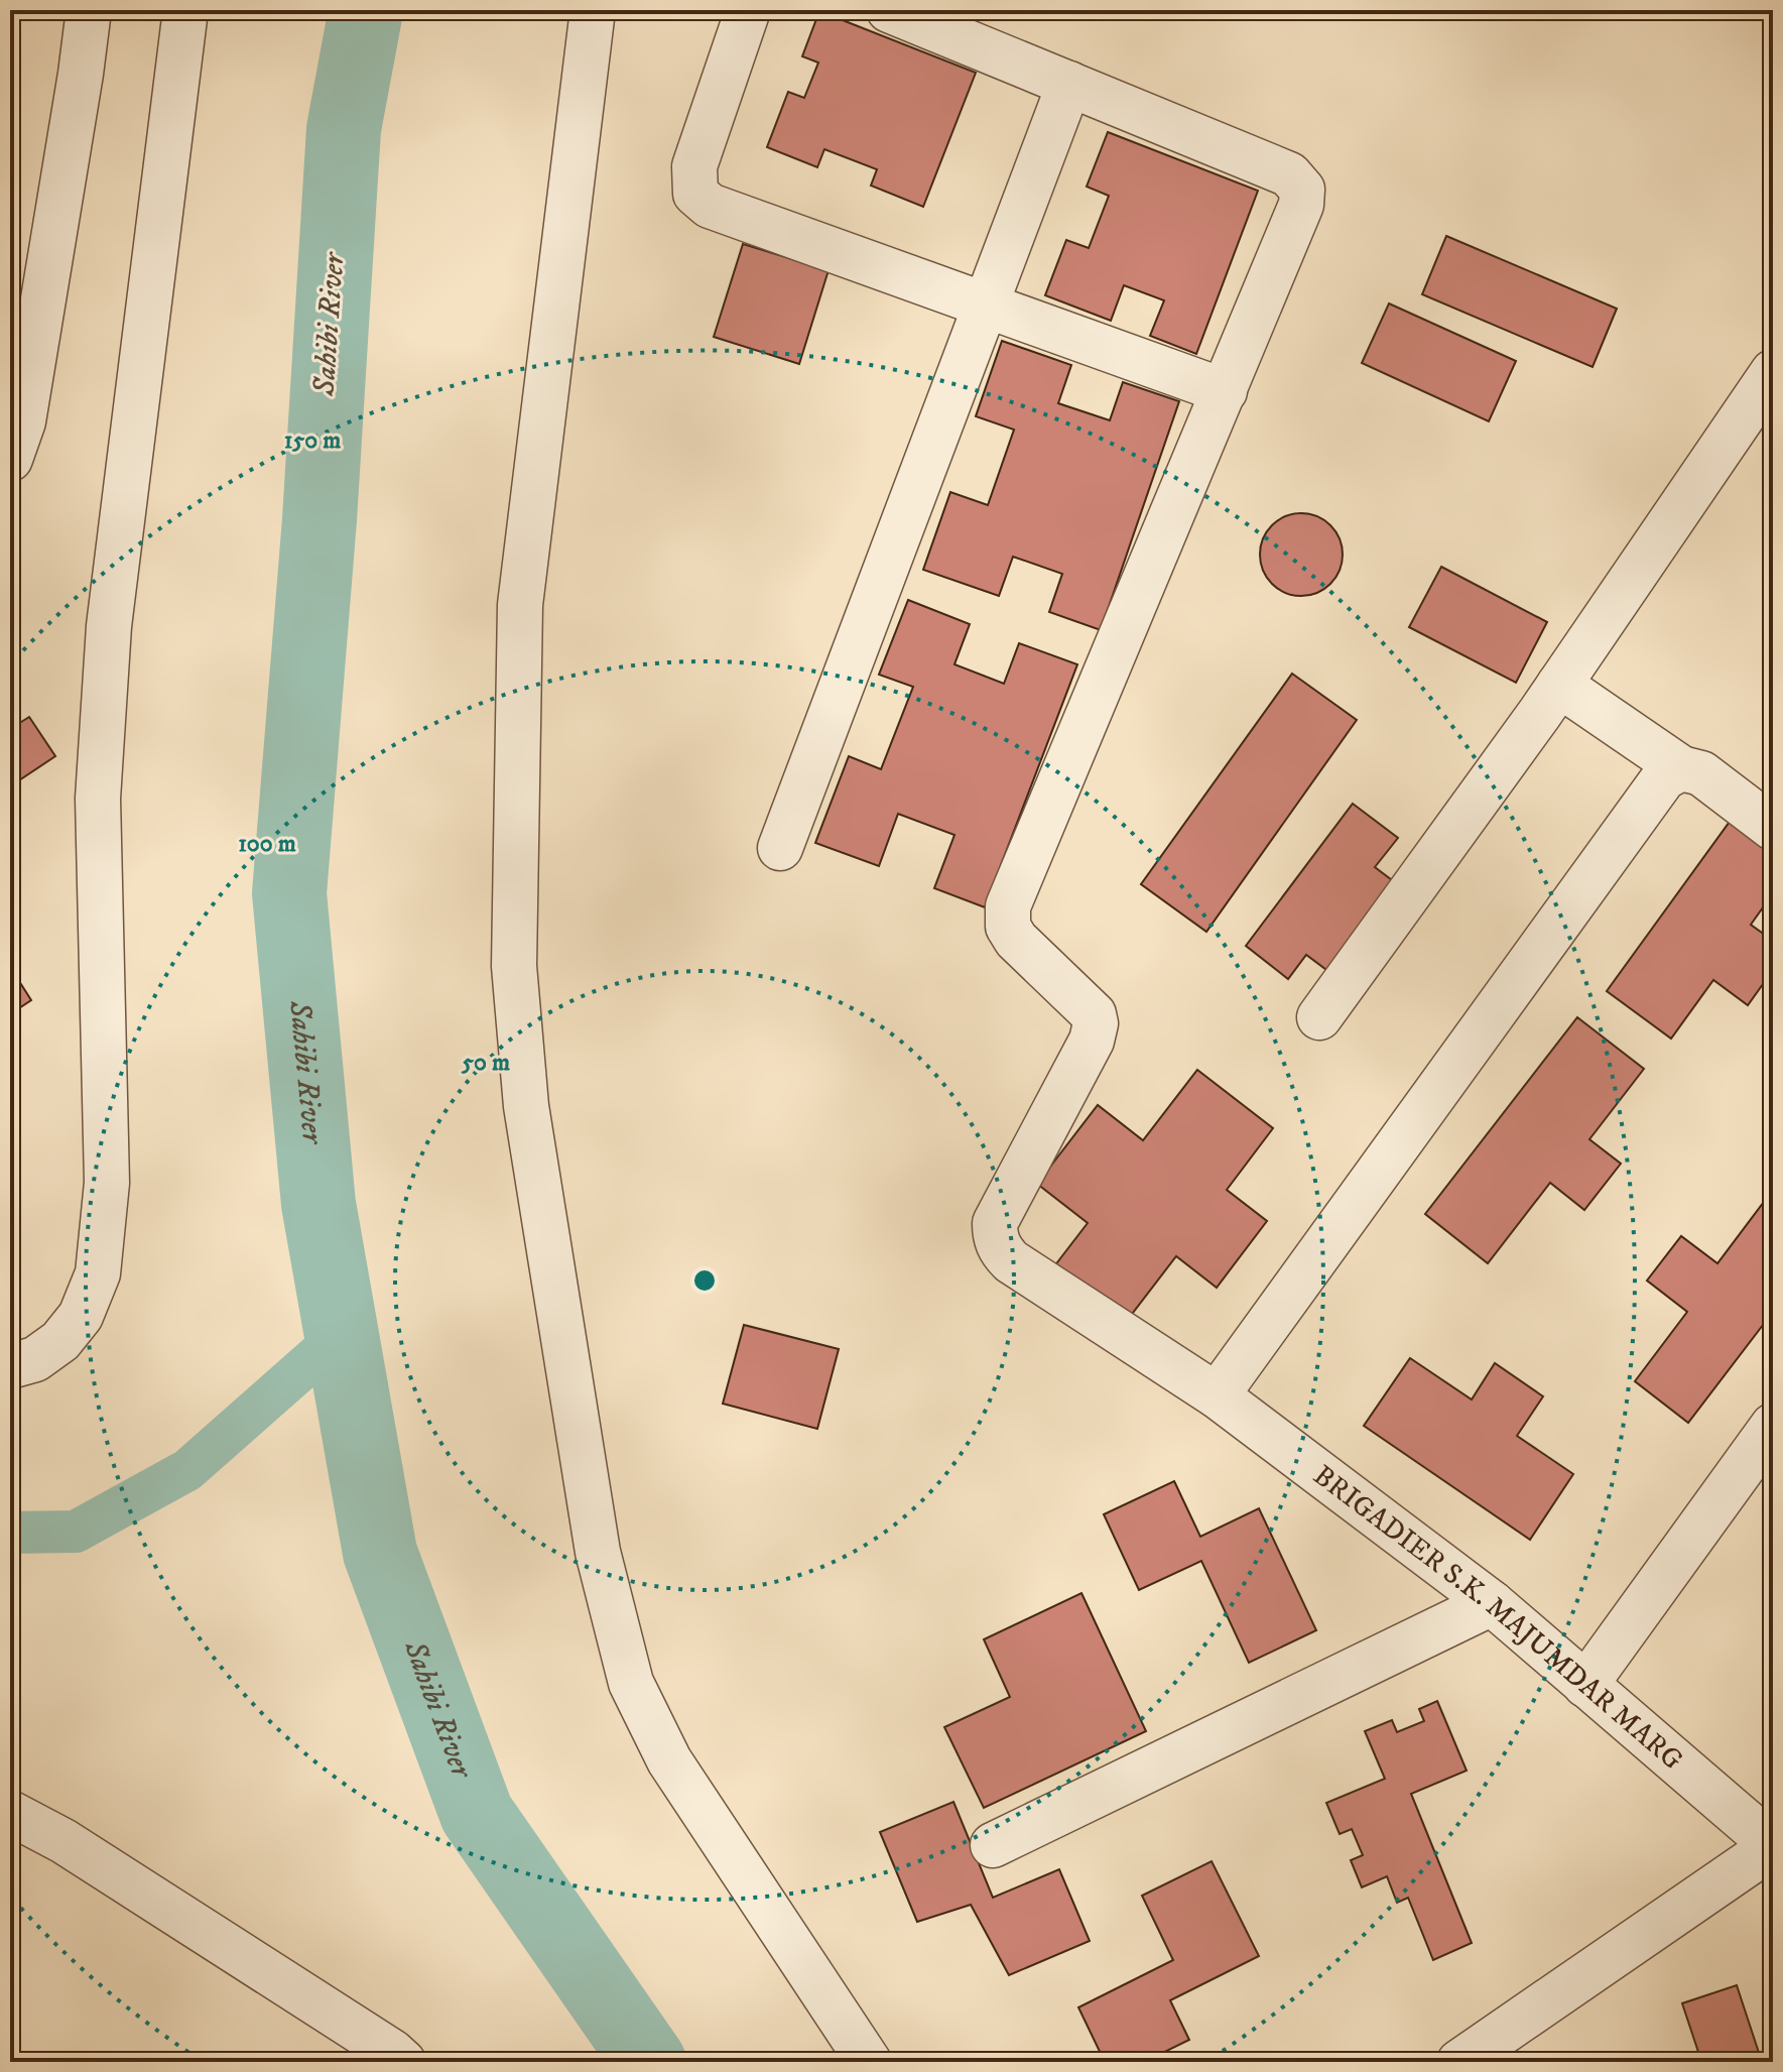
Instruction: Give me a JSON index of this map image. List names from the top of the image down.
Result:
{
  "streets": {
    "street": ["BRIGADIER S.K. MAJUMDAR MARG"]
  },
  "water": ["Sahibi River"],
  "rings": ["150 m", "100 m", "50 m"]
}
